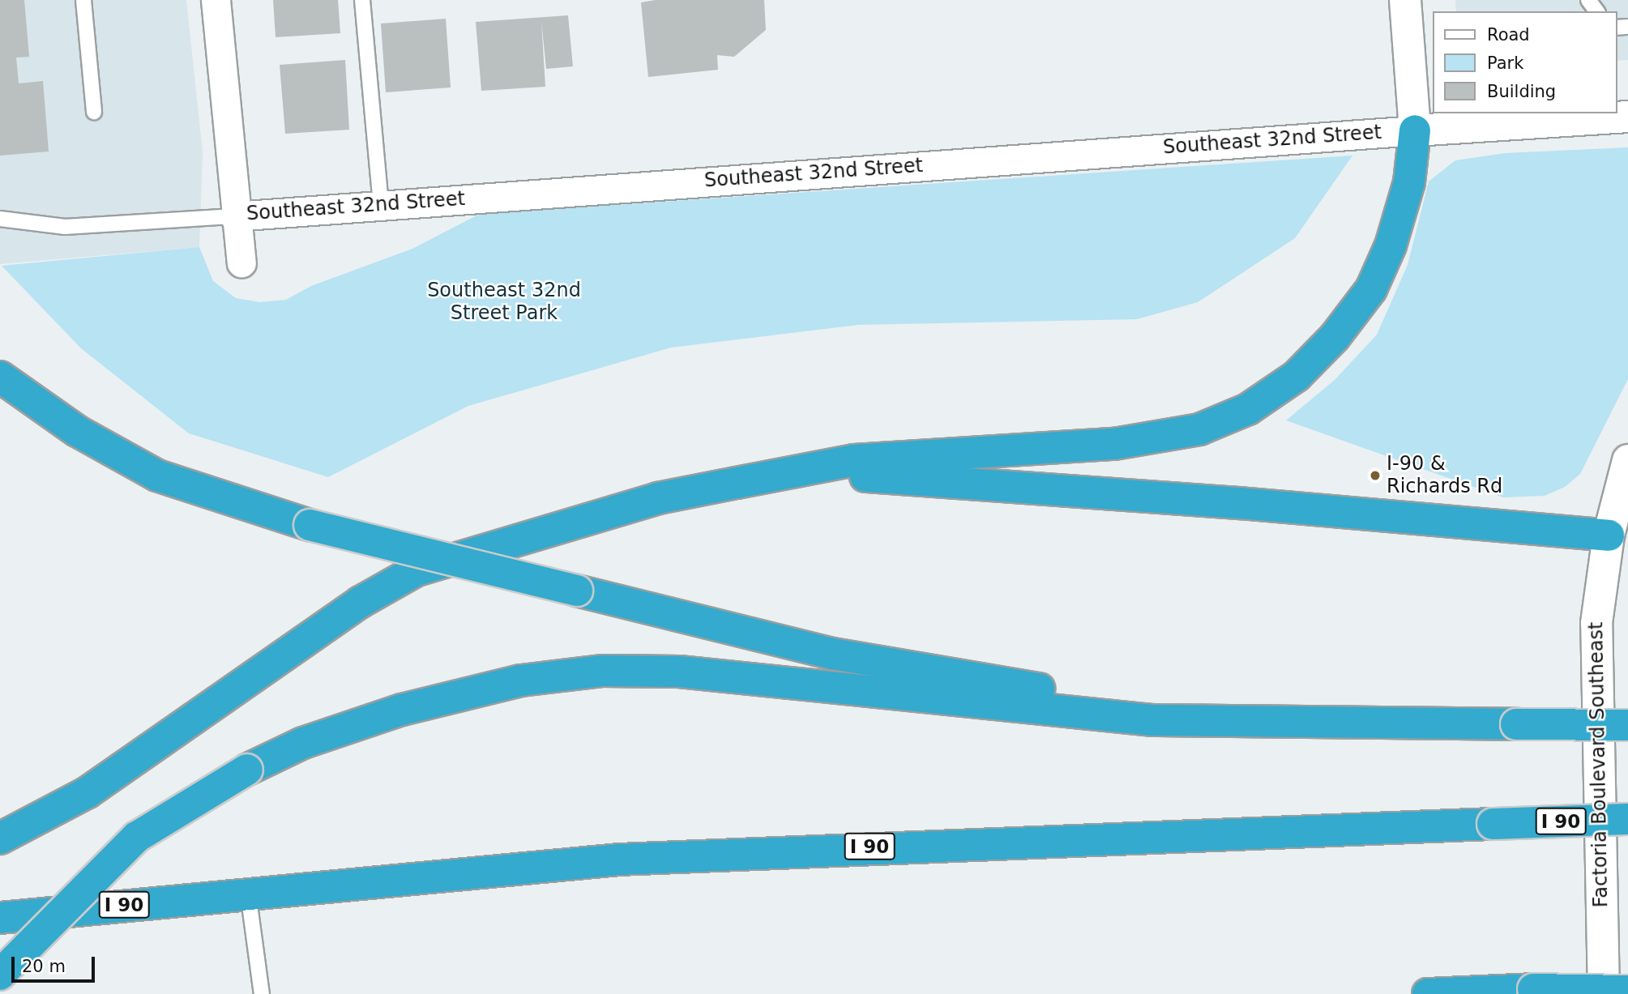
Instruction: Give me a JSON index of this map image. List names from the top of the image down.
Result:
{
  "streets": {
    "highway": ["I 90"],
    "main road": ["Southeast 32nd Street", "Factoria Boulevard Southeast"]
  },
  "parks": ["Southeast 32nd Street Park"],
  "places": ["I-90 & Richards Rd"],
  "legend": ["Road", "Park", "Building"],
  "scale_bar": "20 m"
}
